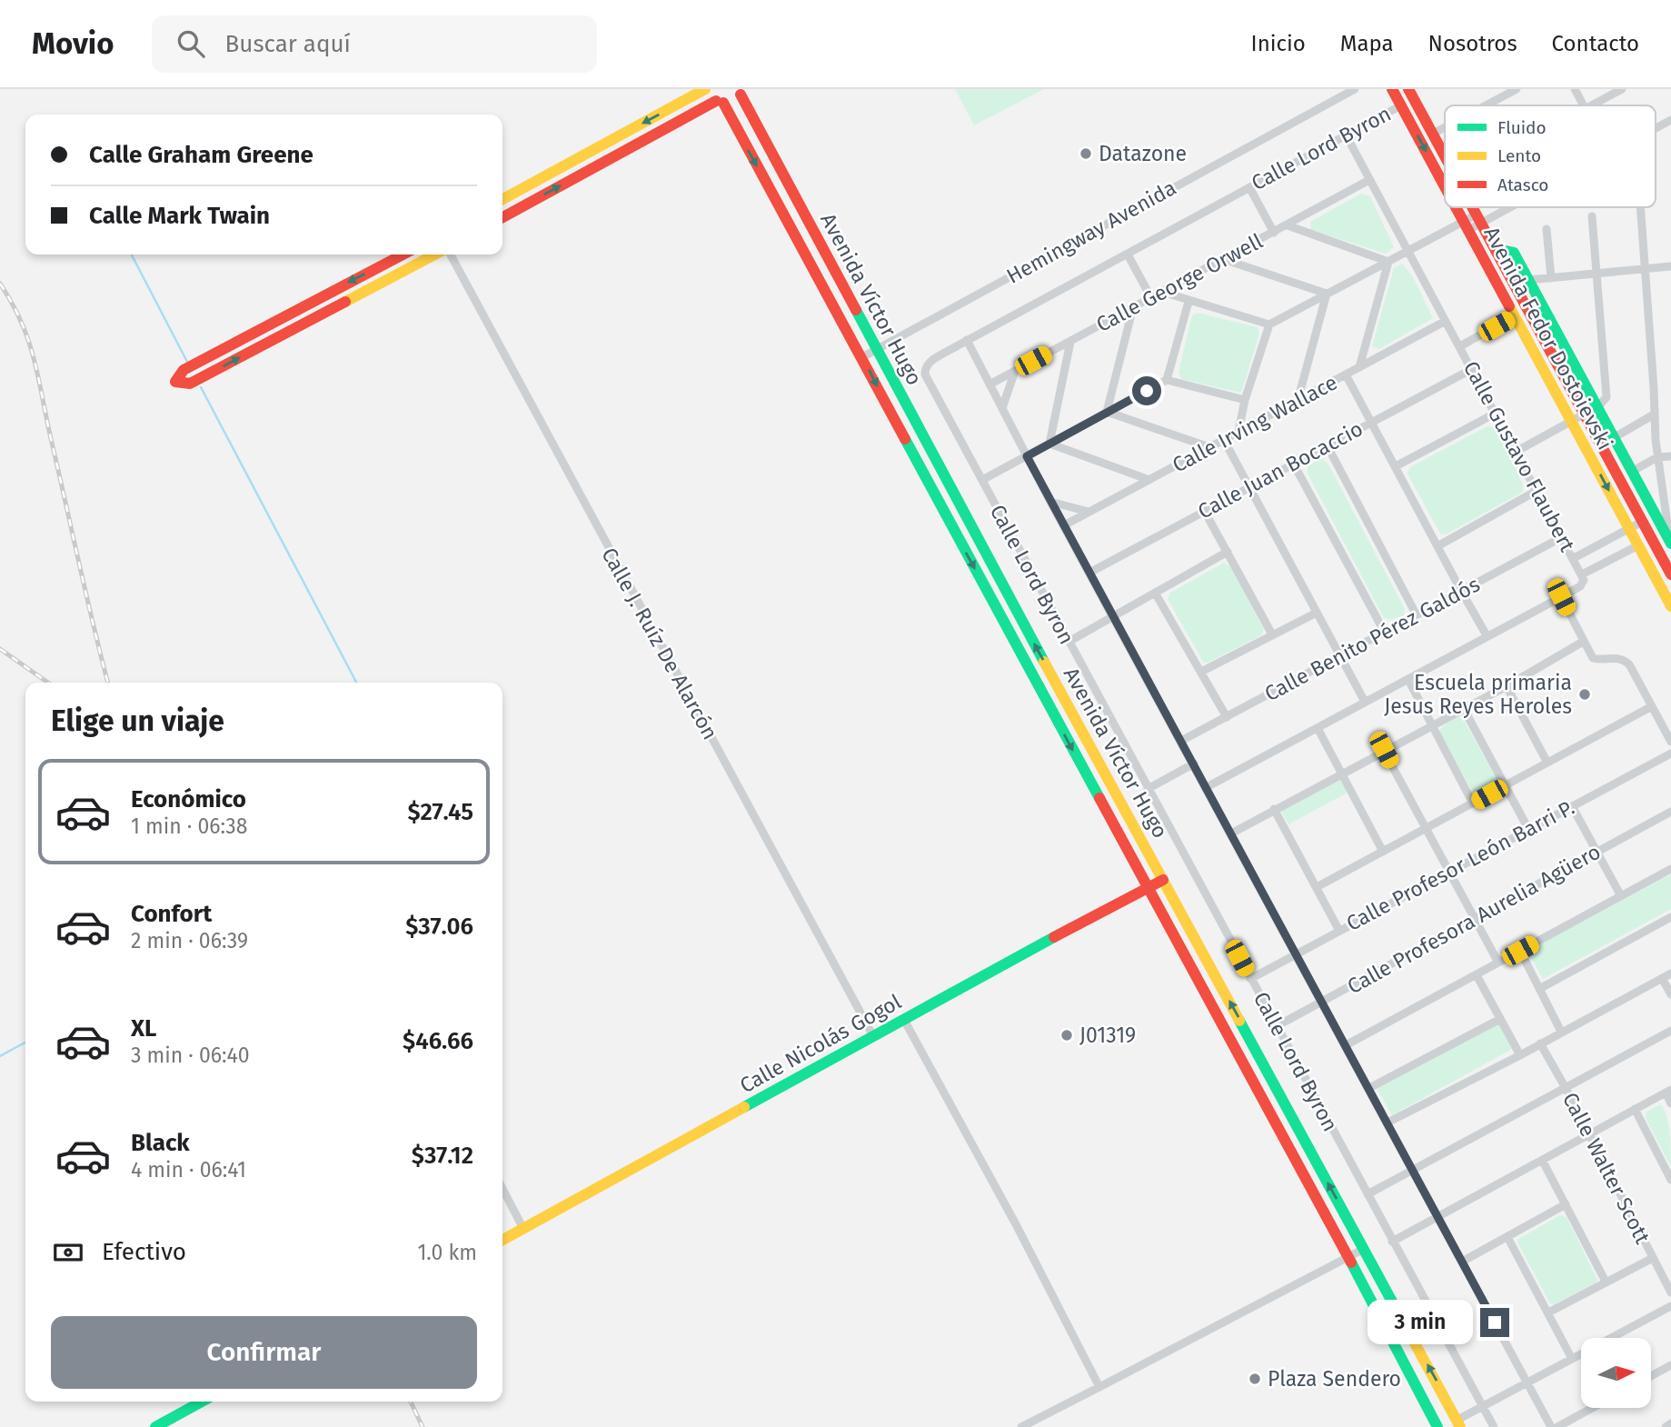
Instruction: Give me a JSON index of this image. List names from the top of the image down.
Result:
{
  "streets": {
    "street": [
      "Calle Lord Byron",
      "Hemingway Avenida",
      "Calle George Orwell",
      "Avenida Víctor Hugo",
      "Avenida Fedor Dostoievski",
      "Calle Irving Wallace",
      "Calle Gustavo Flaubert",
      "Calle Juan Bocaccio",
      "Calle Benito Pérez Galdós",
      "Calle J. Ruíz De Alarcón",
      "Calle Profesor León Barri P.",
      "Calle Profesora Aurelia Agüero",
      "Calle Nicolás Gogol",
      "Calle Walter Scott"
    ]
  },
  "crossings": [
    ["Calle Lord Byron", "Avenida Fedor Dostoievski"],
    ["Calle Lord Byron", "Calle Gustavo Flaubert"],
    ["Calle Lord Byron", "Calle Profesor León Barri P."],
    ["Calle Lord Byron", "Calle Profesora Aurelia Agüero"],
    ["Hemingway Avenida", "Avenida Víctor Hugo"],
    ["Calle George Orwell", "Calle Gustavo Flaubert"],
    ["Avenida Víctor Hugo", "Calle Nicolás Gogol"],
    ["Calle Irving Wallace", "Calle Gustavo Flaubert"],
    ["Calle Gustavo Flaubert", "Calle Juan Bocaccio"],
    ["Calle Gustavo Flaubert", "Calle Benito Pérez Galdós"],
    ["Calle J. Ruíz De Alarcón", "Calle Nicolás Gogol"]
  ],
  "places": [
    "Datazone",
    "Escuela primaria Jesus Reyes Heroles",
    "J01319",
    "Plaza Sendero"
  ],
  "legend": ["Fluido", "Lento", "Atasco"],
  "north": "right",
  "page": {
    "header": "Movio",
    "search": "Buscar aquí",
    "nav": [
      "Inicio",
      "Mapa",
      "Nosotros",
      "Contacto"
    ],
    "banner": ["Calle Graham Greene", "Calle Mark Twain"],
    "heading": "Elige un viaje",
    "list": [
      {
        "name": "Económico",
        "note": "1 min · 06:38",
        "value": "$27.45"
      },
      {
        "name": "Confort",
        "note": "2 min · 06:39",
        "value": "$37.06"
      },
      {
        "name": "XL",
        "note": "3 min · 06:40",
        "value": "$46.66"
      },
      {
        "name": "Black",
        "note": "4 min · 06:41",
        "value": "$37.12"
      }
    ],
    "pay": ["Efectivo", "1.0 km"],
    "bubble": "3 min",
    "buttons": "Confirmar"
  }
}
